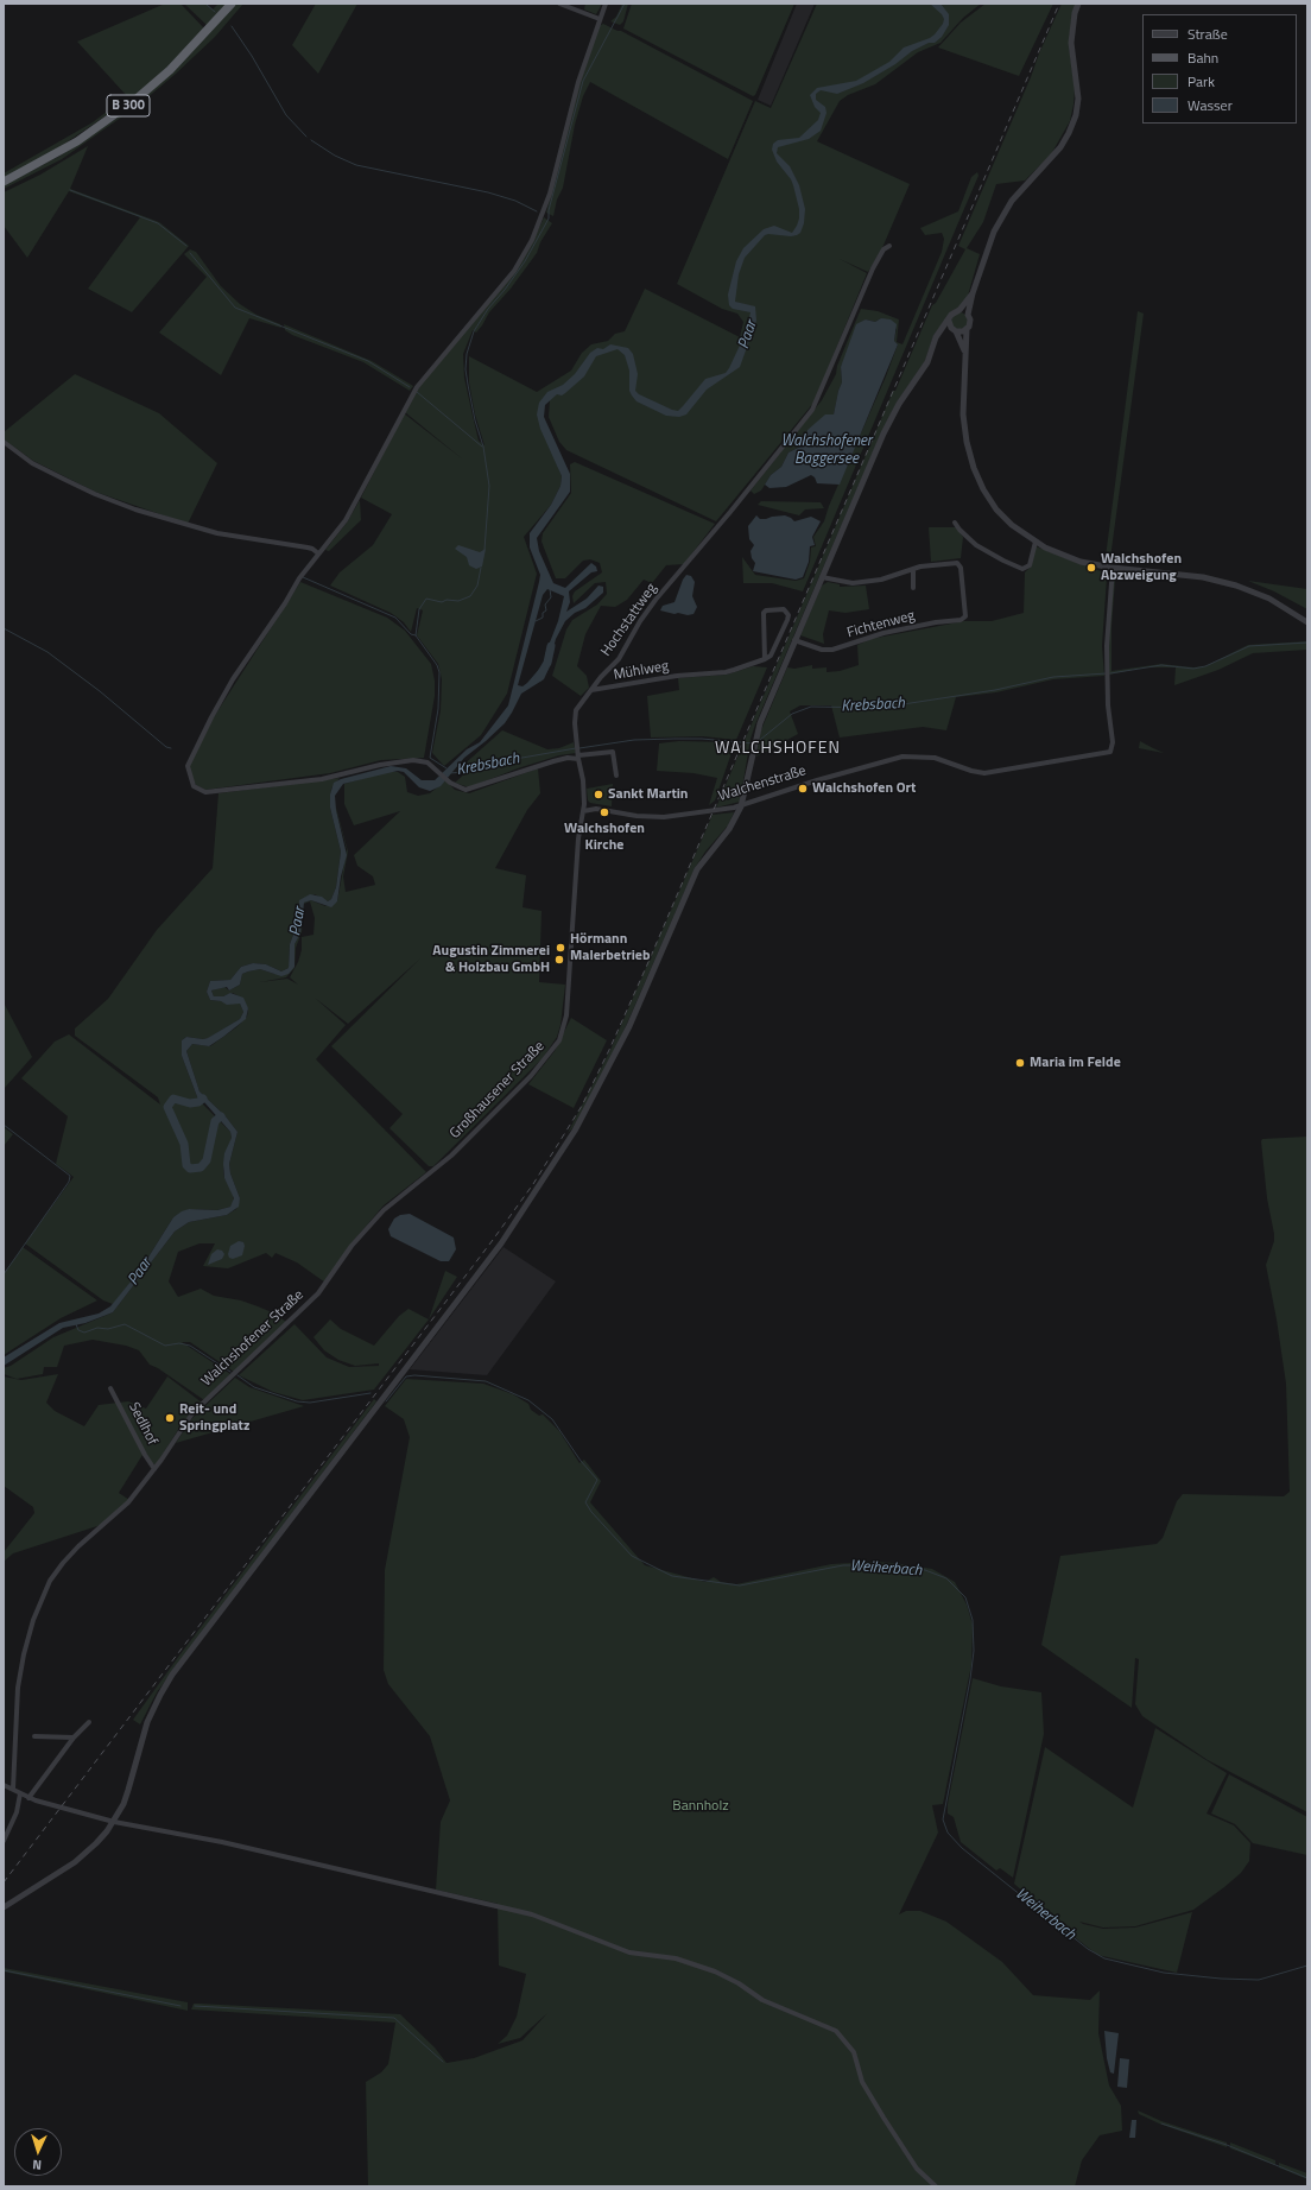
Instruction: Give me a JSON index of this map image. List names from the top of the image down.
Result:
{
  "streets": {
    "highway": ["B 300"],
    "street": [
      "Hochstattweg",
      "Fichtenweg",
      "Mühlweg",
      "Walchenstraße",
      "Großhausener Straße",
      "Walchshofener Straße",
      "Sedlhof"
    ]
  },
  "crossings": [
    ["Hochstattweg", "Mühlweg"],
    ["Walchenstraße", "Großhausener Straße"],
    ["Großhausener Straße", "Walchshofener Straße"],
    ["Walchshofener Straße", "Sedlhof"]
  ],
  "districts": ["WALCHSHOFEN"],
  "water": [
    "Paar",
    "Walchshofener Baggersee",
    "Krebsbach",
    "Weiherbach"
  ],
  "parks": ["Bannholz"],
  "places": [
    "Walchshofen Abzweigung",
    "Walchshofen Ort",
    "Sankt Martin",
    "Walchshofen Kirche",
    "Hörmann Malerbetrieb",
    "Augustin Zimmerei & Holzbau GmbH",
    "Maria im Felde",
    "Reit- und Springplatz"
  ],
  "legend": [
    "Straße",
    "Bahn",
    "Park",
    "Wasser"
  ],
  "north": "bottom"
}
